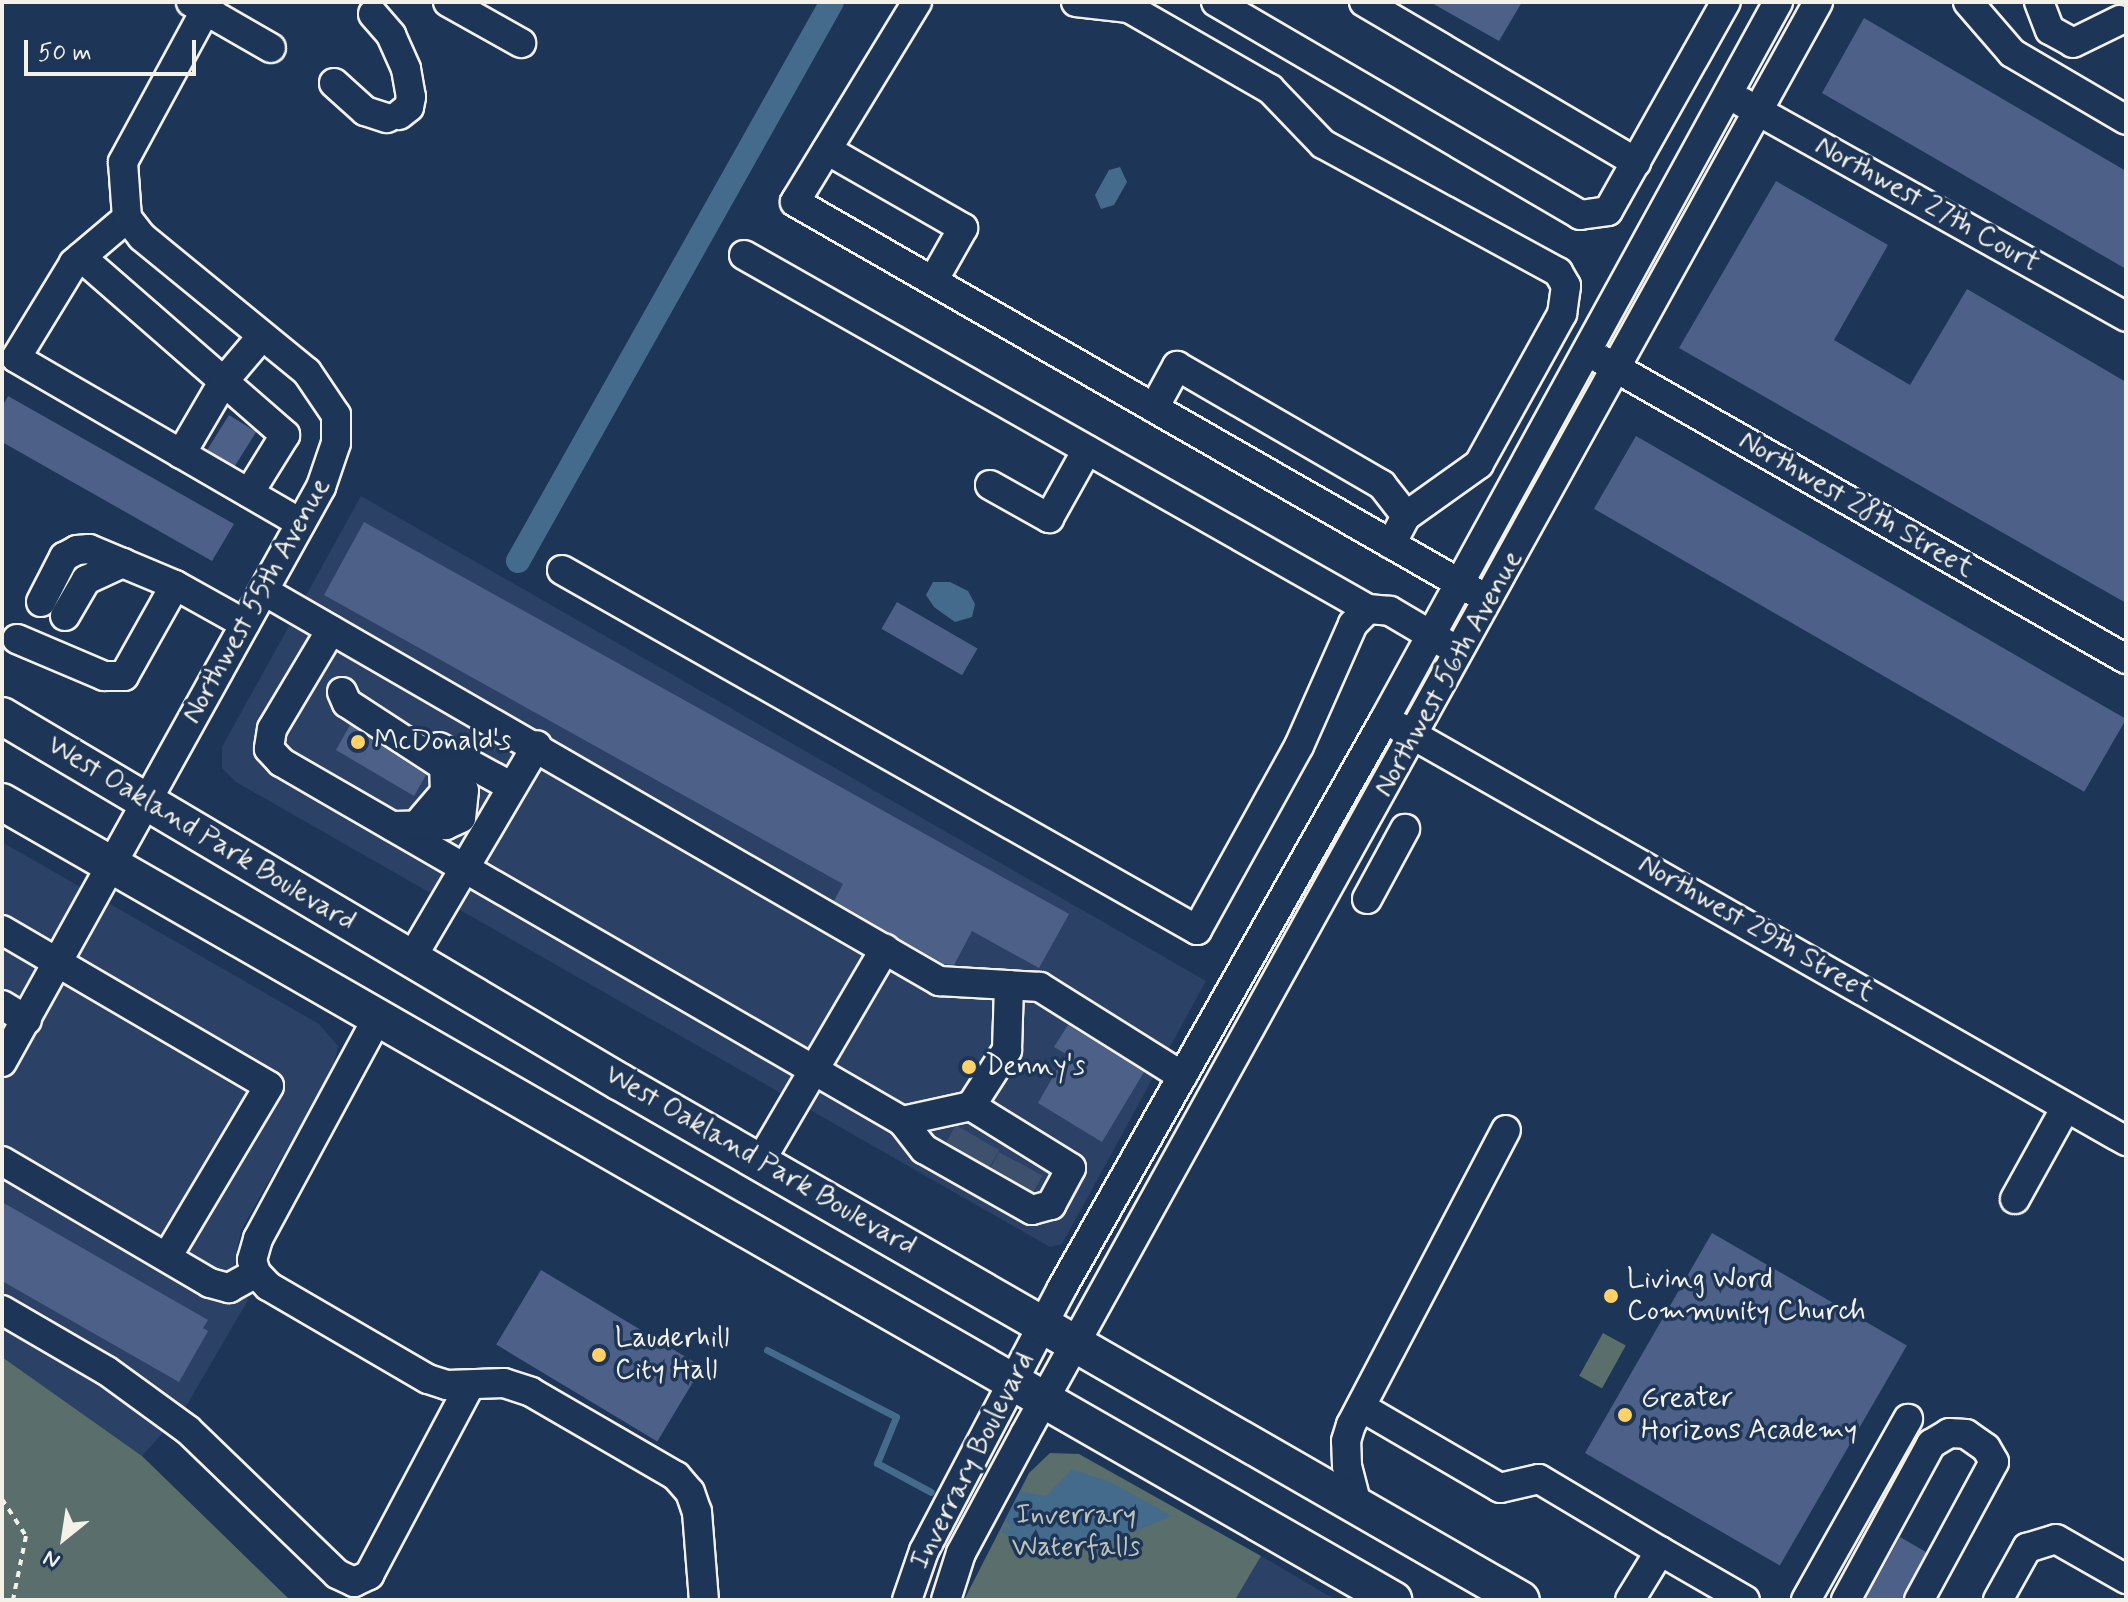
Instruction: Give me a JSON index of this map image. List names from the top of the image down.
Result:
{
  "streets": {
    "main road": ["West Oakland Park Boulevard"],
    "street": [
      "Northwest 27th Court",
      "Northwest 28th Street",
      "Northwest 55th Avenue",
      "Northwest 56th Avenue",
      "Northwest 29th Street",
      "Inverrary Boulevard"
    ]
  },
  "crossings": [
    ["Northwest 27th Court", "Northwest 56th Avenue"],
    ["Northwest 28th Street", "Northwest 56th Avenue"],
    ["Northwest 55th Avenue", "West Oakland Park Boulevard"],
    ["Northwest 56th Avenue", "West Oakland Park Boulevard"],
    ["Northwest 56th Avenue", "Northwest 29th Street"],
    ["Northwest 56th Avenue", "Inverrary Boulevard"],
    ["West Oakland Park Boulevard", "Inverrary Boulevard"]
  ],
  "parks": ["Inverrary Waterfalls"],
  "places": [
    "McDonald's",
    "Denny's",
    "Living Word Community Church",
    "Lauderhill City Hall",
    "Greater Horizons Academy"
  ],
  "scale_bar": "50 m",
  "north": "bottom left"
}
